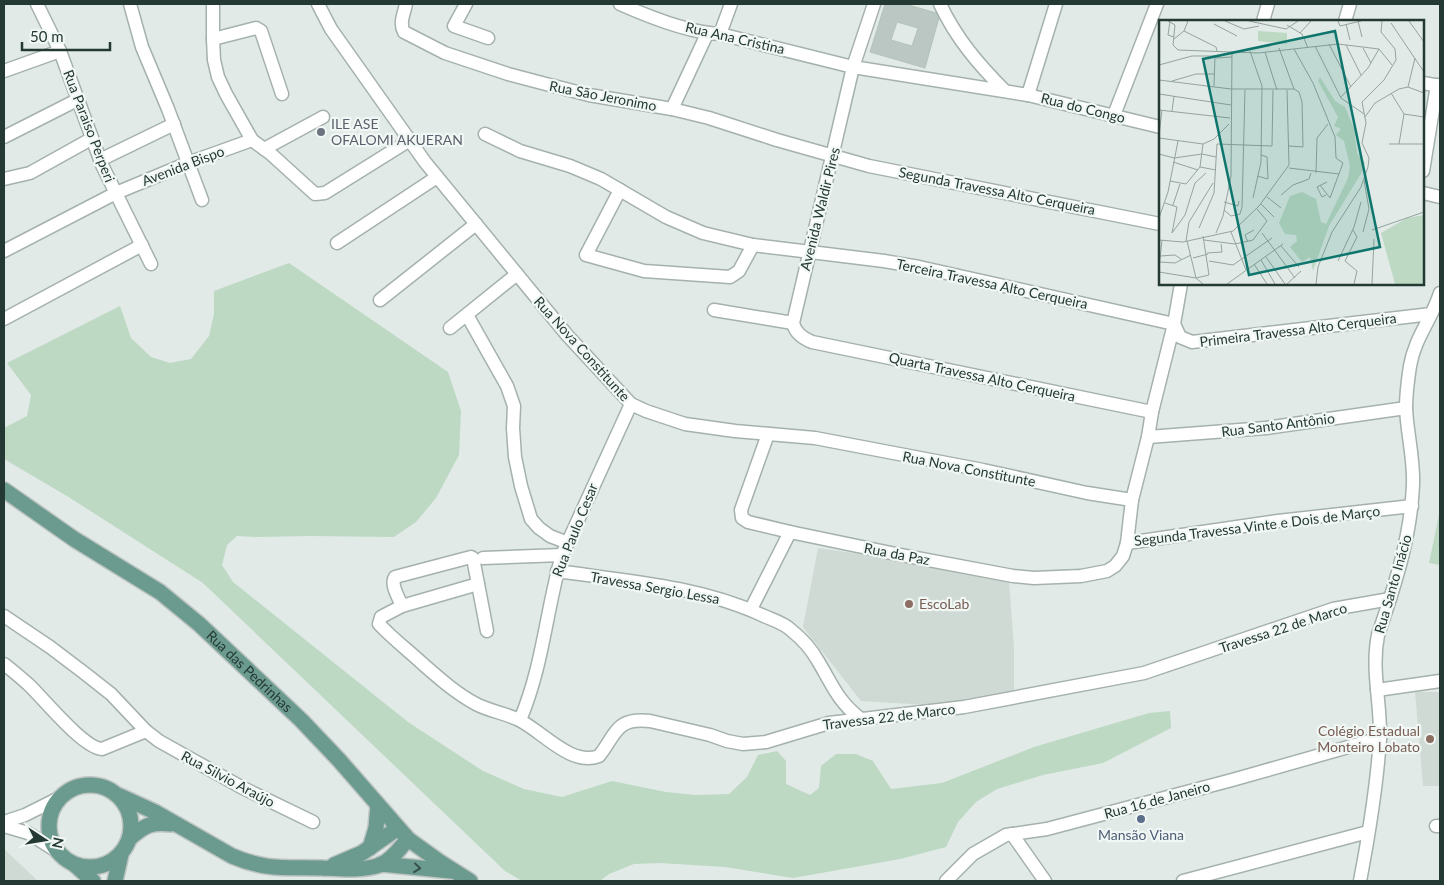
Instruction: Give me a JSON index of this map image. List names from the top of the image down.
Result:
{
  "streets": {
    "main road": ["Rua das Pedrinhas"],
    "street": [
      "Rua Ana Cristina",
      "Rua São Jeronimo",
      "Rua do Congo",
      "Rua Paraiso Perperi",
      "Avenida Bispo",
      "Segunda Travessa Alto Cerqueira",
      "Avenida Waldir Pires",
      "Terceira Travessa Alto Cerqueira",
      "Primeira Travessa Alto Cerqueira",
      "Rua Nova Constitunte",
      "Quarta Travessa Alto Cerqueira",
      "Rua Santo Antônio",
      "Segunda Travessa Vinte e Dois de Março",
      "Rua Paulo Cesar",
      "Rua da Paz",
      "Rua Santo Inácio",
      "Travessa Sergio Lessa",
      "Travessa 22 de Marco",
      "Rua Silvio Araújo",
      "Rua 16 de Janeiro"
    ]
  },
  "crossings": [
    ["Rua Ana Cristina", "Rua do Congo"],
    ["Rua Ana Cristina", "Avenida Waldir Pires"],
    ["Rua São Jeronimo", "Segunda Travessa Alto Cerqueira"],
    ["Rua São Jeronimo", "Avenida Waldir Pires"],
    ["Rua do Congo", "Avenida Waldir Pires"],
    ["Rua Paraiso Perperi", "Avenida Bispo"],
    ["Segunda Travessa Alto Cerqueira", "Avenida Waldir Pires"],
    ["Avenida Waldir Pires", "Terceira Travessa Alto Cerqueira"],
    ["Avenida Waldir Pires", "Quarta Travessa Alto Cerqueira"],
    ["Terceira Travessa Alto Cerqueira", "Primeira Travessa Alto Cerqueira"],
    ["Terceira Travessa Alto Cerqueira", "Segunda Travessa Vinte e Dois de Março"],
    ["Primeira Travessa Alto Cerqueira", "Segunda Travessa Vinte e Dois de Março"],
    ["Primeira Travessa Alto Cerqueira", "Rua Santo Inácio"],
    ["Rua Nova Constitunte", "Segunda Travessa Vinte e Dois de Março"],
    ["Rua Nova Constitunte", "Rua Paulo Cesar"],
    ["Rua Nova Constitunte", "Rua da Paz"],
    ["Quarta Travessa Alto Cerqueira", "Segunda Travessa Vinte e Dois de Março"],
    ["Rua Santo Antônio", "Segunda Travessa Vinte e Dois de Março"],
    ["Rua Santo Antônio", "Rua Santo Inácio"],
    ["Segunda Travessa Vinte e Dois de Março", "Rua da Paz"],
    ["Segunda Travessa Vinte e Dois de Março", "Rua Santo Inácio"],
    ["Rua Paulo Cesar", "Travessa Sergio Lessa"],
    ["Rua Paulo Cesar", "Travessa 22 de Marco"],
    ["Rua Santo Inácio", "Travessa 22 de Marco"],
    ["Rua Santo Inácio", "Rua 16 de Janeiro"],
    ["Travessa Sergio Lessa", "Travessa 22 de Marco"]
  ],
  "places": [
    "ILE ASE OFALOMI AKUERAN",
    "EscoLab",
    "Colégio Estadual Monteiro Lobato",
    "Mansão Viana"
  ],
  "scale_bar": "50 m",
  "north": "right"
}
